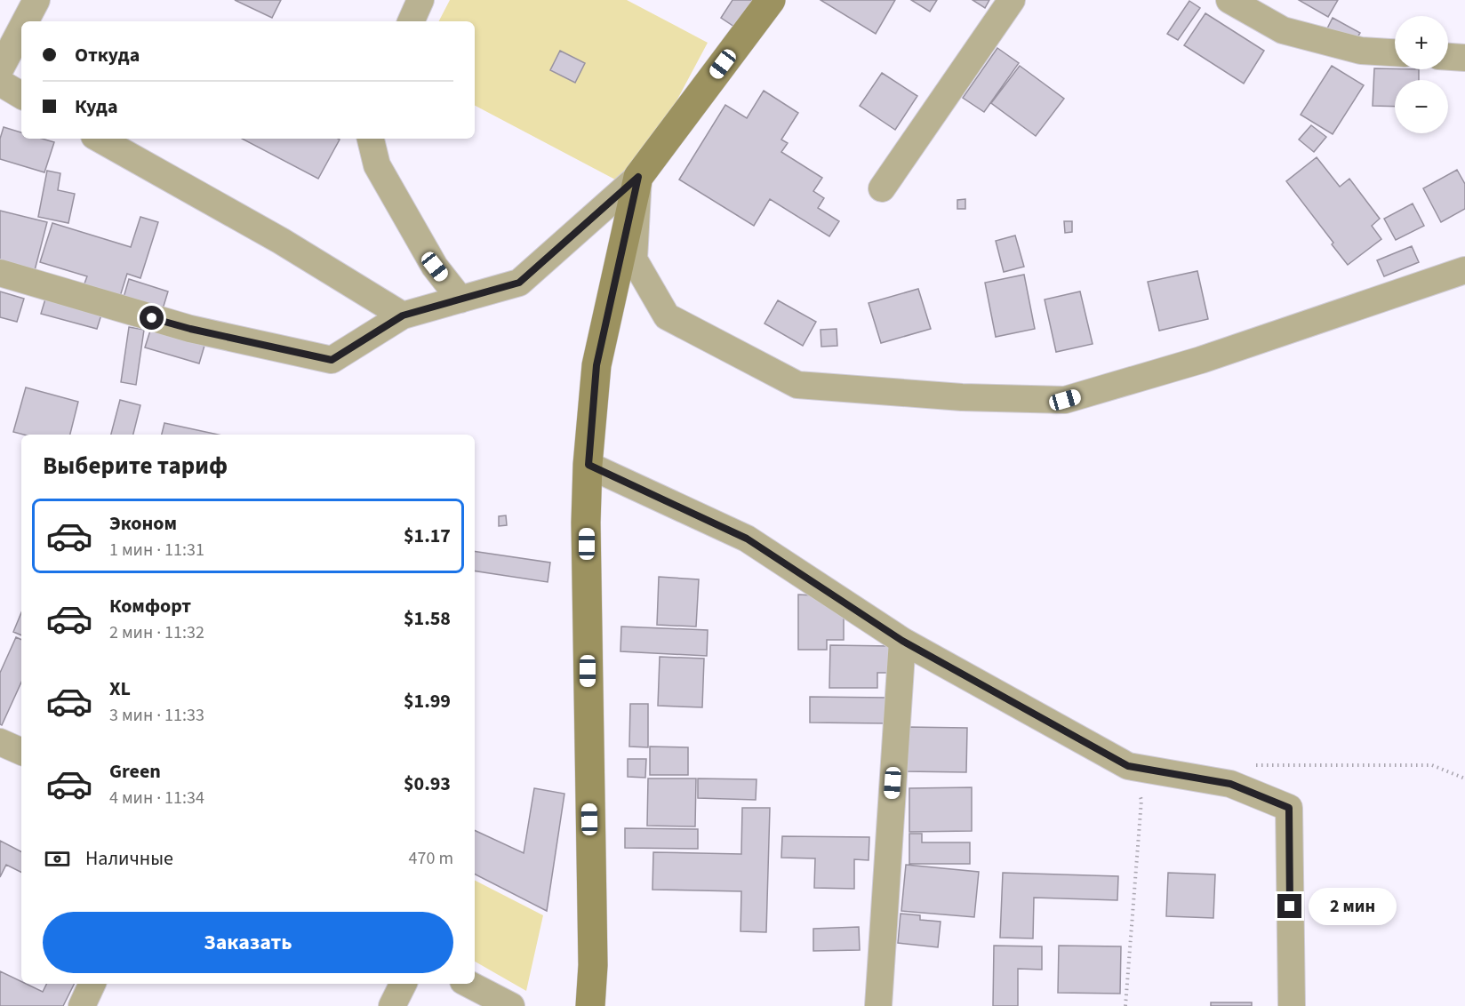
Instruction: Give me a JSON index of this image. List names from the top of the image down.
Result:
{
  "page": {
    "map_buttons": ["+", "−"],
    "banner": ["Откуда", "Куда"],
    "heading": "Выберите тариф",
    "list": [
      {
        "name": "Эконом",
        "note": "1 мин · 11:31",
        "value": "$1.17"
      },
      {
        "name": "Комфорт",
        "note": "2 мин · 11:32",
        "value": "$1.58"
      },
      {
        "name": "XL",
        "note": "3 мин · 11:33",
        "value": "$1.99"
      },
      {
        "name": "Green",
        "note": "4 мин · 11:34",
        "value": "$0.93"
      }
    ],
    "pay": ["Наличные", "470 m"],
    "bubble": "2 мин",
    "buttons": "Заказать"
  }
}
